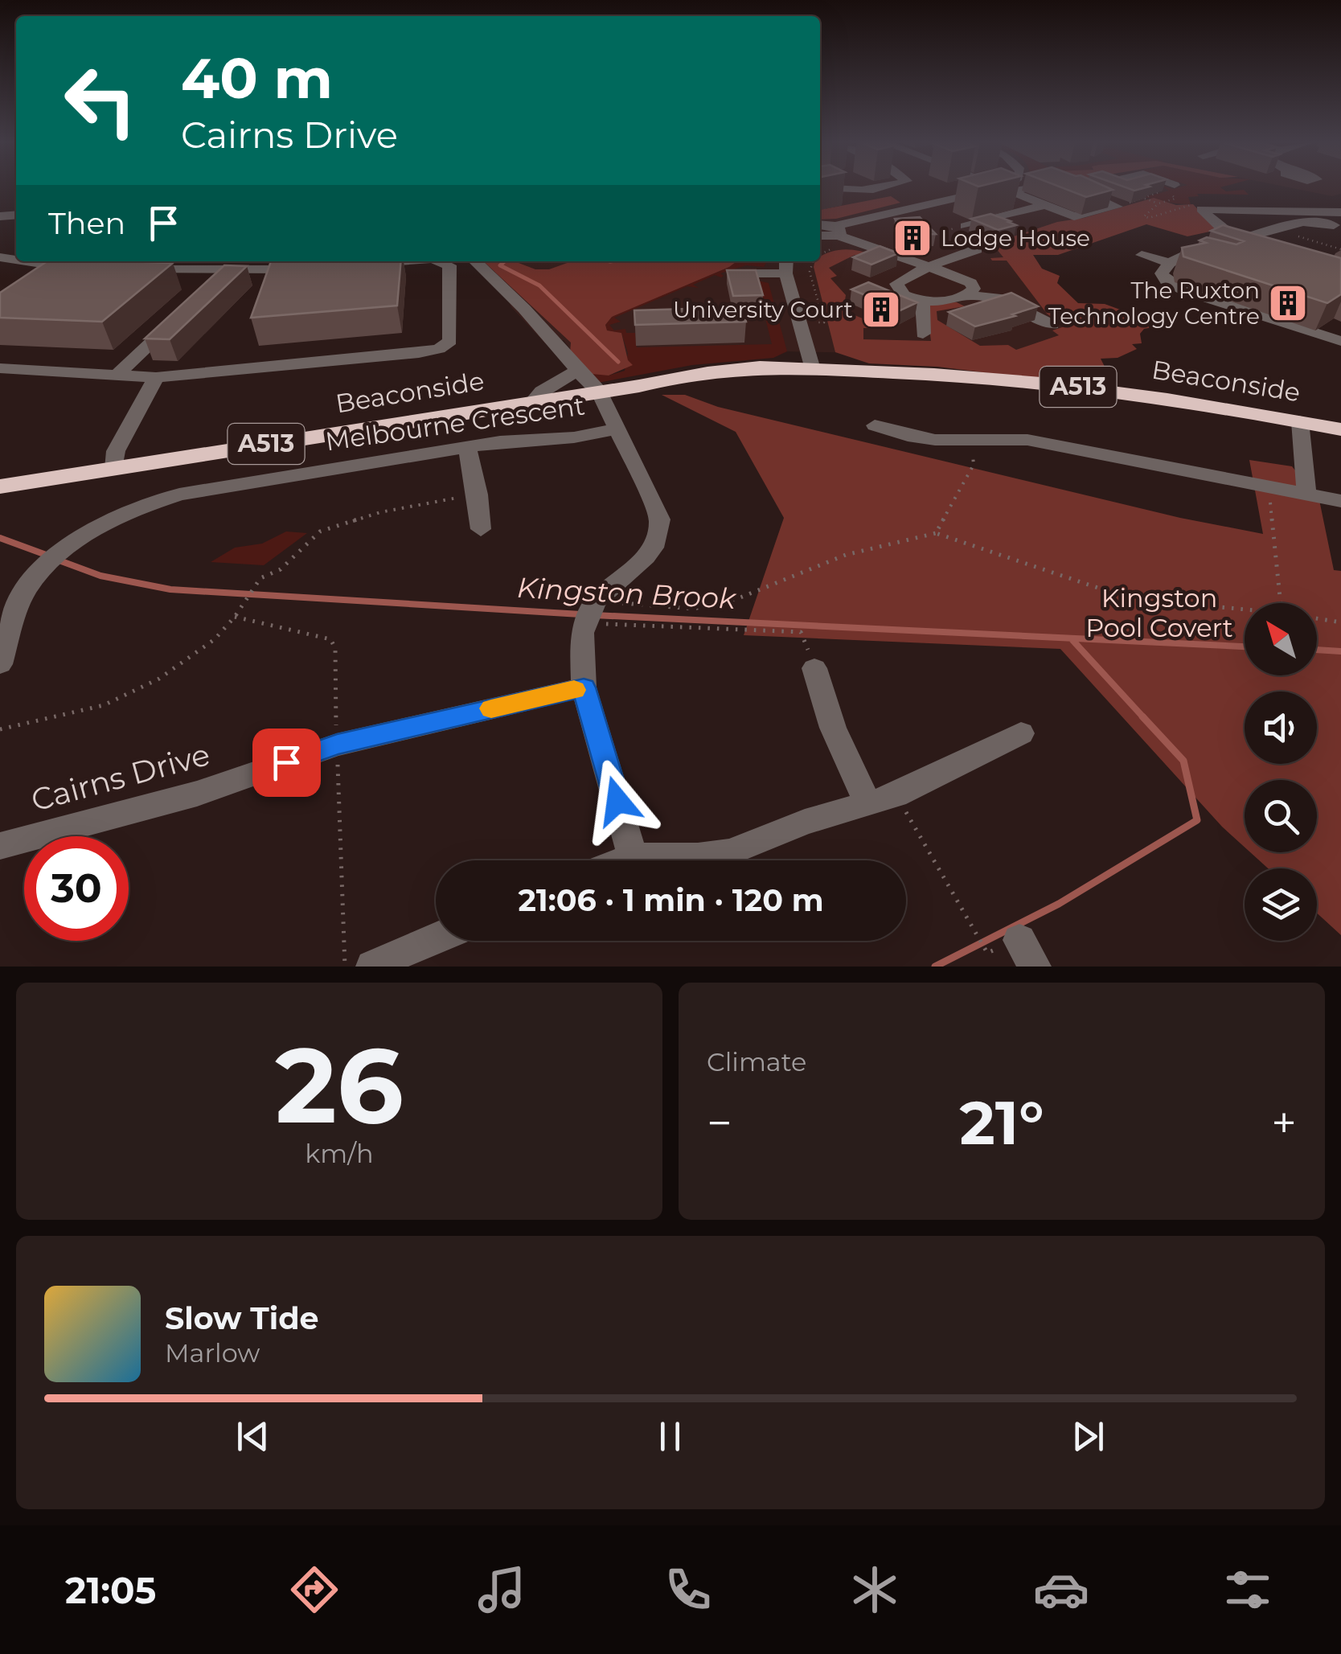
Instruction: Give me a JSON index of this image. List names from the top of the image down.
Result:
{
  "streets": {
    "highway": ["Beaconside", "A513"],
    "street": ["Melbourne Crescent", "Cairns Drive"]
  },
  "water": ["Kingston Brook"],
  "parks": ["Kingston Pool Covert"],
  "places": {
    "building": ["Lodge House", "The Ruxton Technology Centre", "University Court"]
  },
  "north": "top left",
  "page": {
    "turn": ["40 m", "Cairns Drive"],
    "then": "Then",
    "limit": "30",
    "trip": "21:06 · 1 min · 120 m",
    "tile": [
      ["26", "km/h"],
      "Climate"
    ],
    "heat": ["−", "21°", "+"],
    "song": ["Slow Tide", "Marlow"],
    "tabs": "21:05"
  }
}
